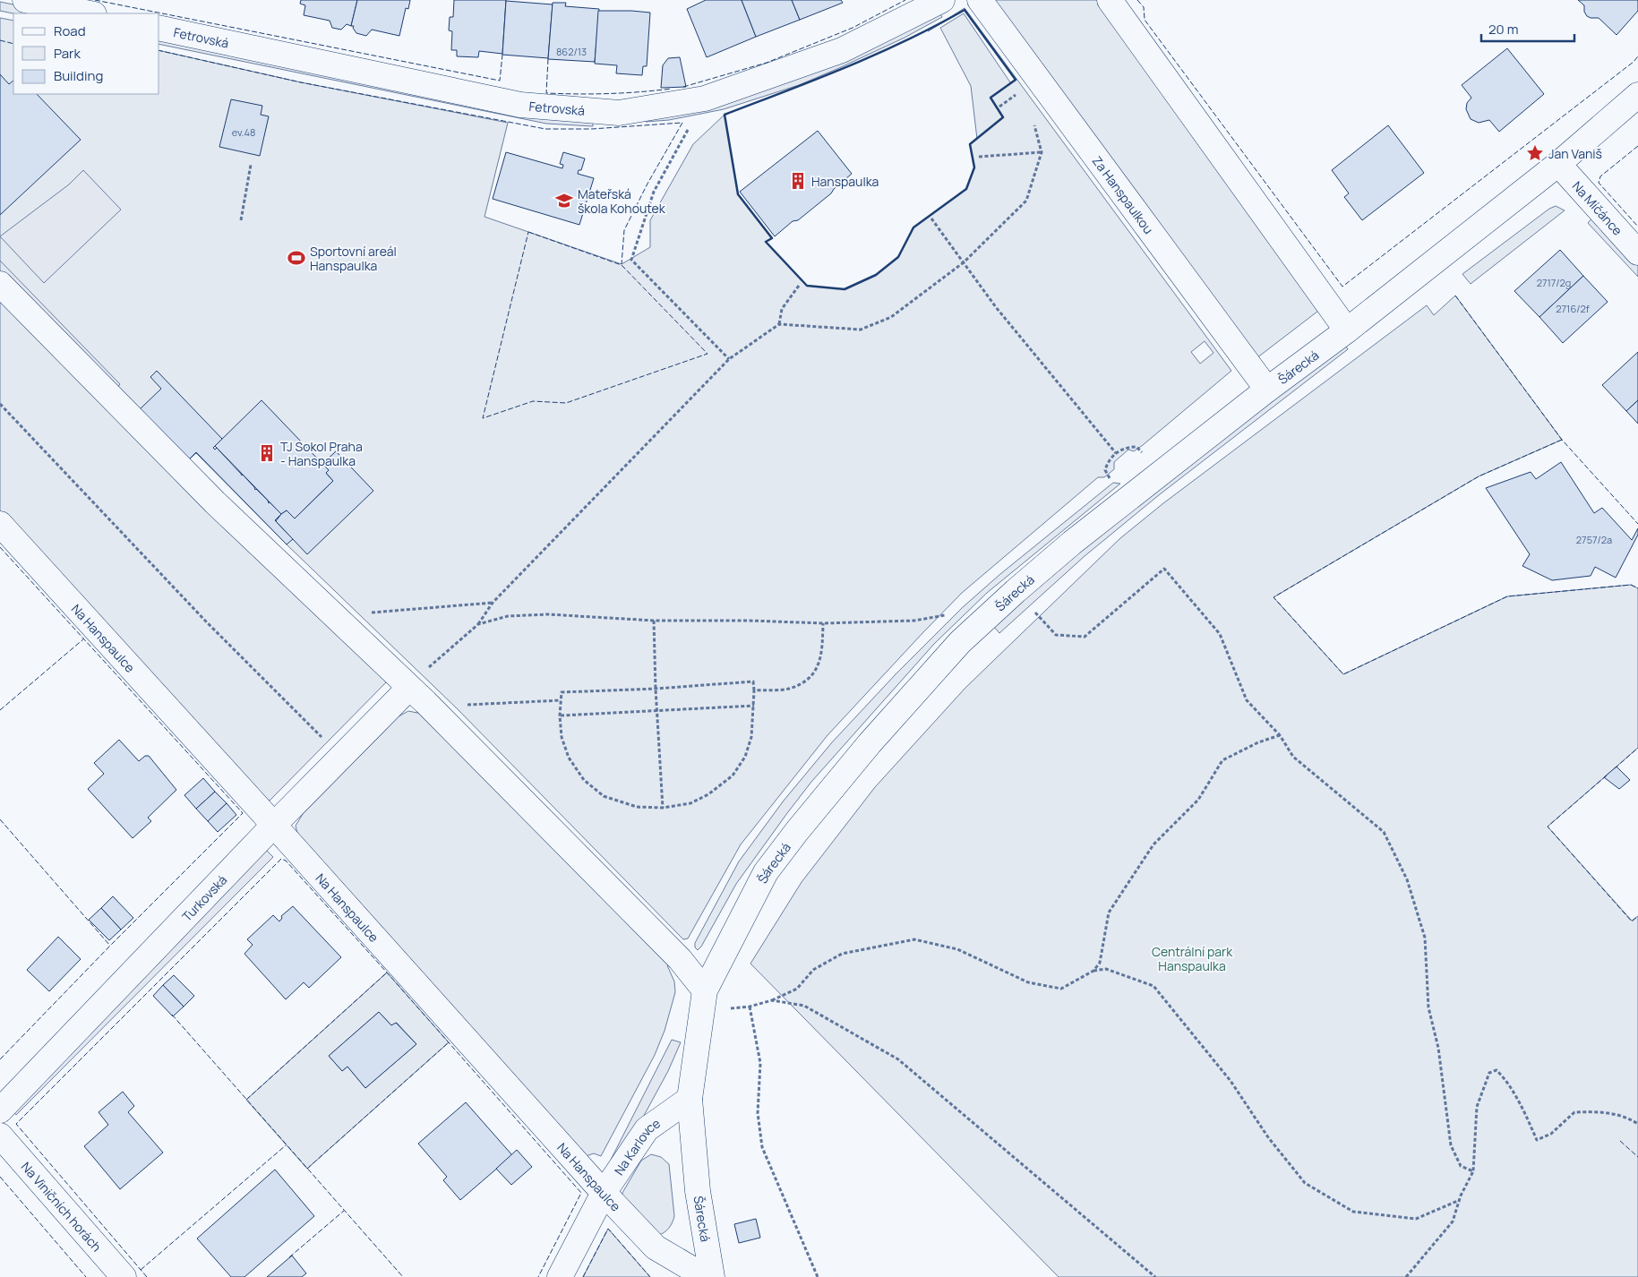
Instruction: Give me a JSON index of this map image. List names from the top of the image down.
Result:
{
  "streets": {
    "street": [
      "Fetrovská",
      "Za Hanspaulkou",
      "Na Míčánce",
      "Šárecká",
      "Na Hanspaulce",
      "Turkovská",
      "Na Karlovce",
      "Na Viničních horách"
    ]
  },
  "crossings": [
    ["Za Hanspaulkou", "Šárecká"],
    ["Na Míčánce", "Šárecká"],
    ["Šárecká", "Na Karlovce"],
    ["Na Hanspaulce", "Turkovská"],
    ["Na Hanspaulce", "Na Karlovce"]
  ],
  "parks": ["Centrální park Hanspaulka"],
  "places": {
    "place": ["Jan Vaniš"],
    "building": ["Hanspaulka", "TJ Sokol Praha - Hanspaulka"],
    "school or university": ["Mateřská škola Kohoutek"],
    "sports": ["Sportovní areál Hanspaulka"]
  },
  "house_numbers": [
    "862/13",
    "ev.48",
    "2717/2g",
    "2716/2f",
    "2757/2a"
  ],
  "legend": ["Road", "Park", "Building"],
  "scale_bar": "20 m"
}
